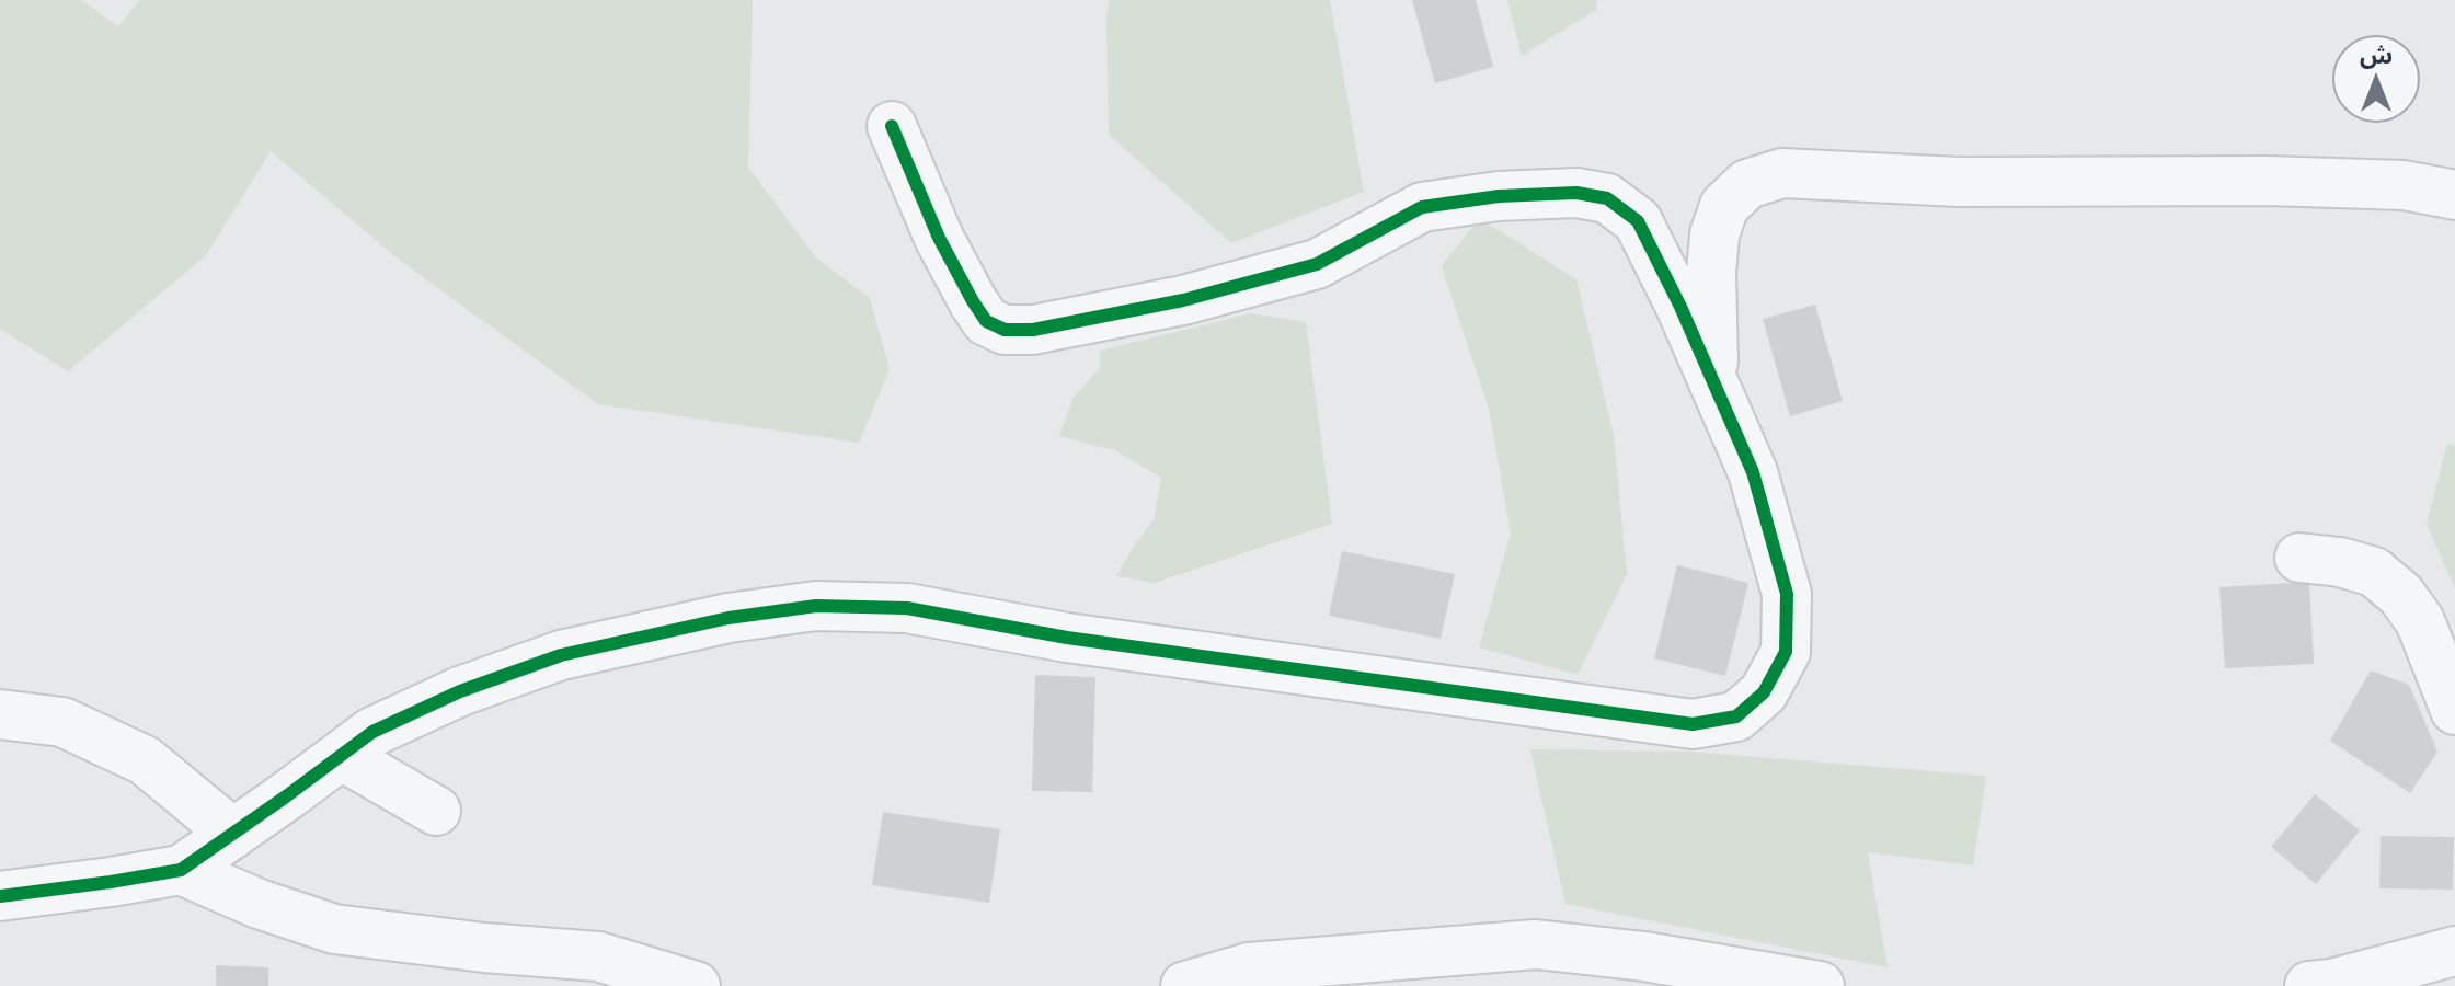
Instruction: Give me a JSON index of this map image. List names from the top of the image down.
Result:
{
  "north": "top"
}
